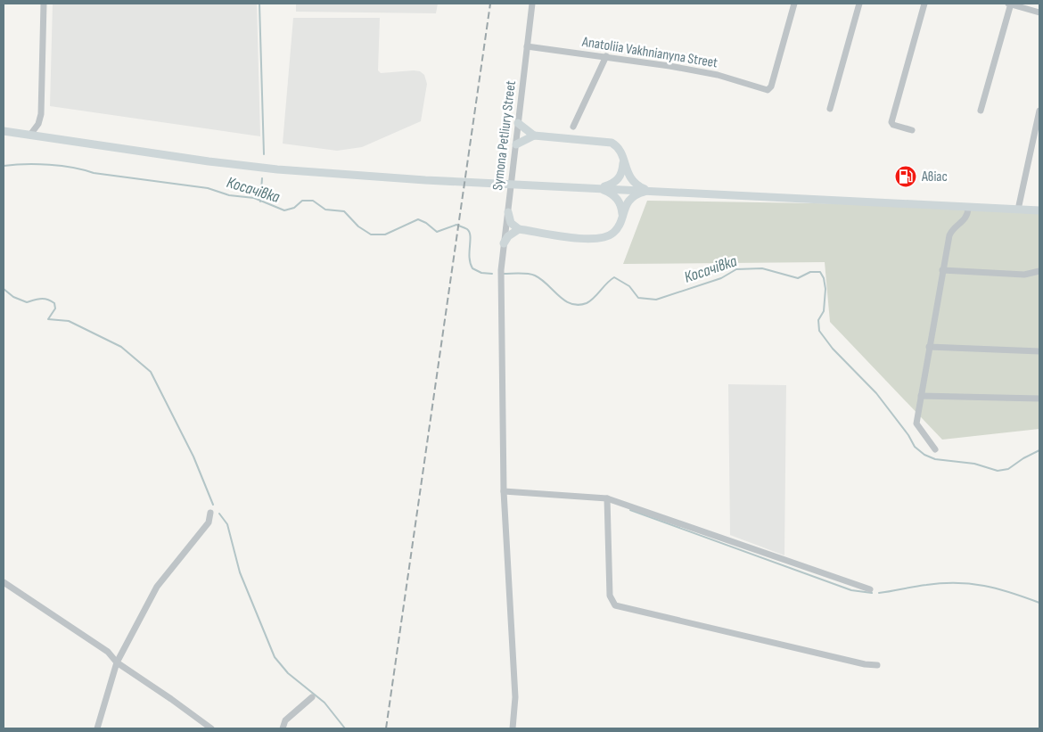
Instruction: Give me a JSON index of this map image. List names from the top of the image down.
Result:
{
  "streets": {
    "street": ["Anatoliia Vakhnianyna Street", "Symona Petliury Street"]
  },
  "crossings": [
    ["Anatoliia Vakhnianyna Street", "Symona Petliury Street"]
  ],
  "water": ["Косачівка"],
  "places": {
    "fuel station": ["Авіас"]
  }
}
